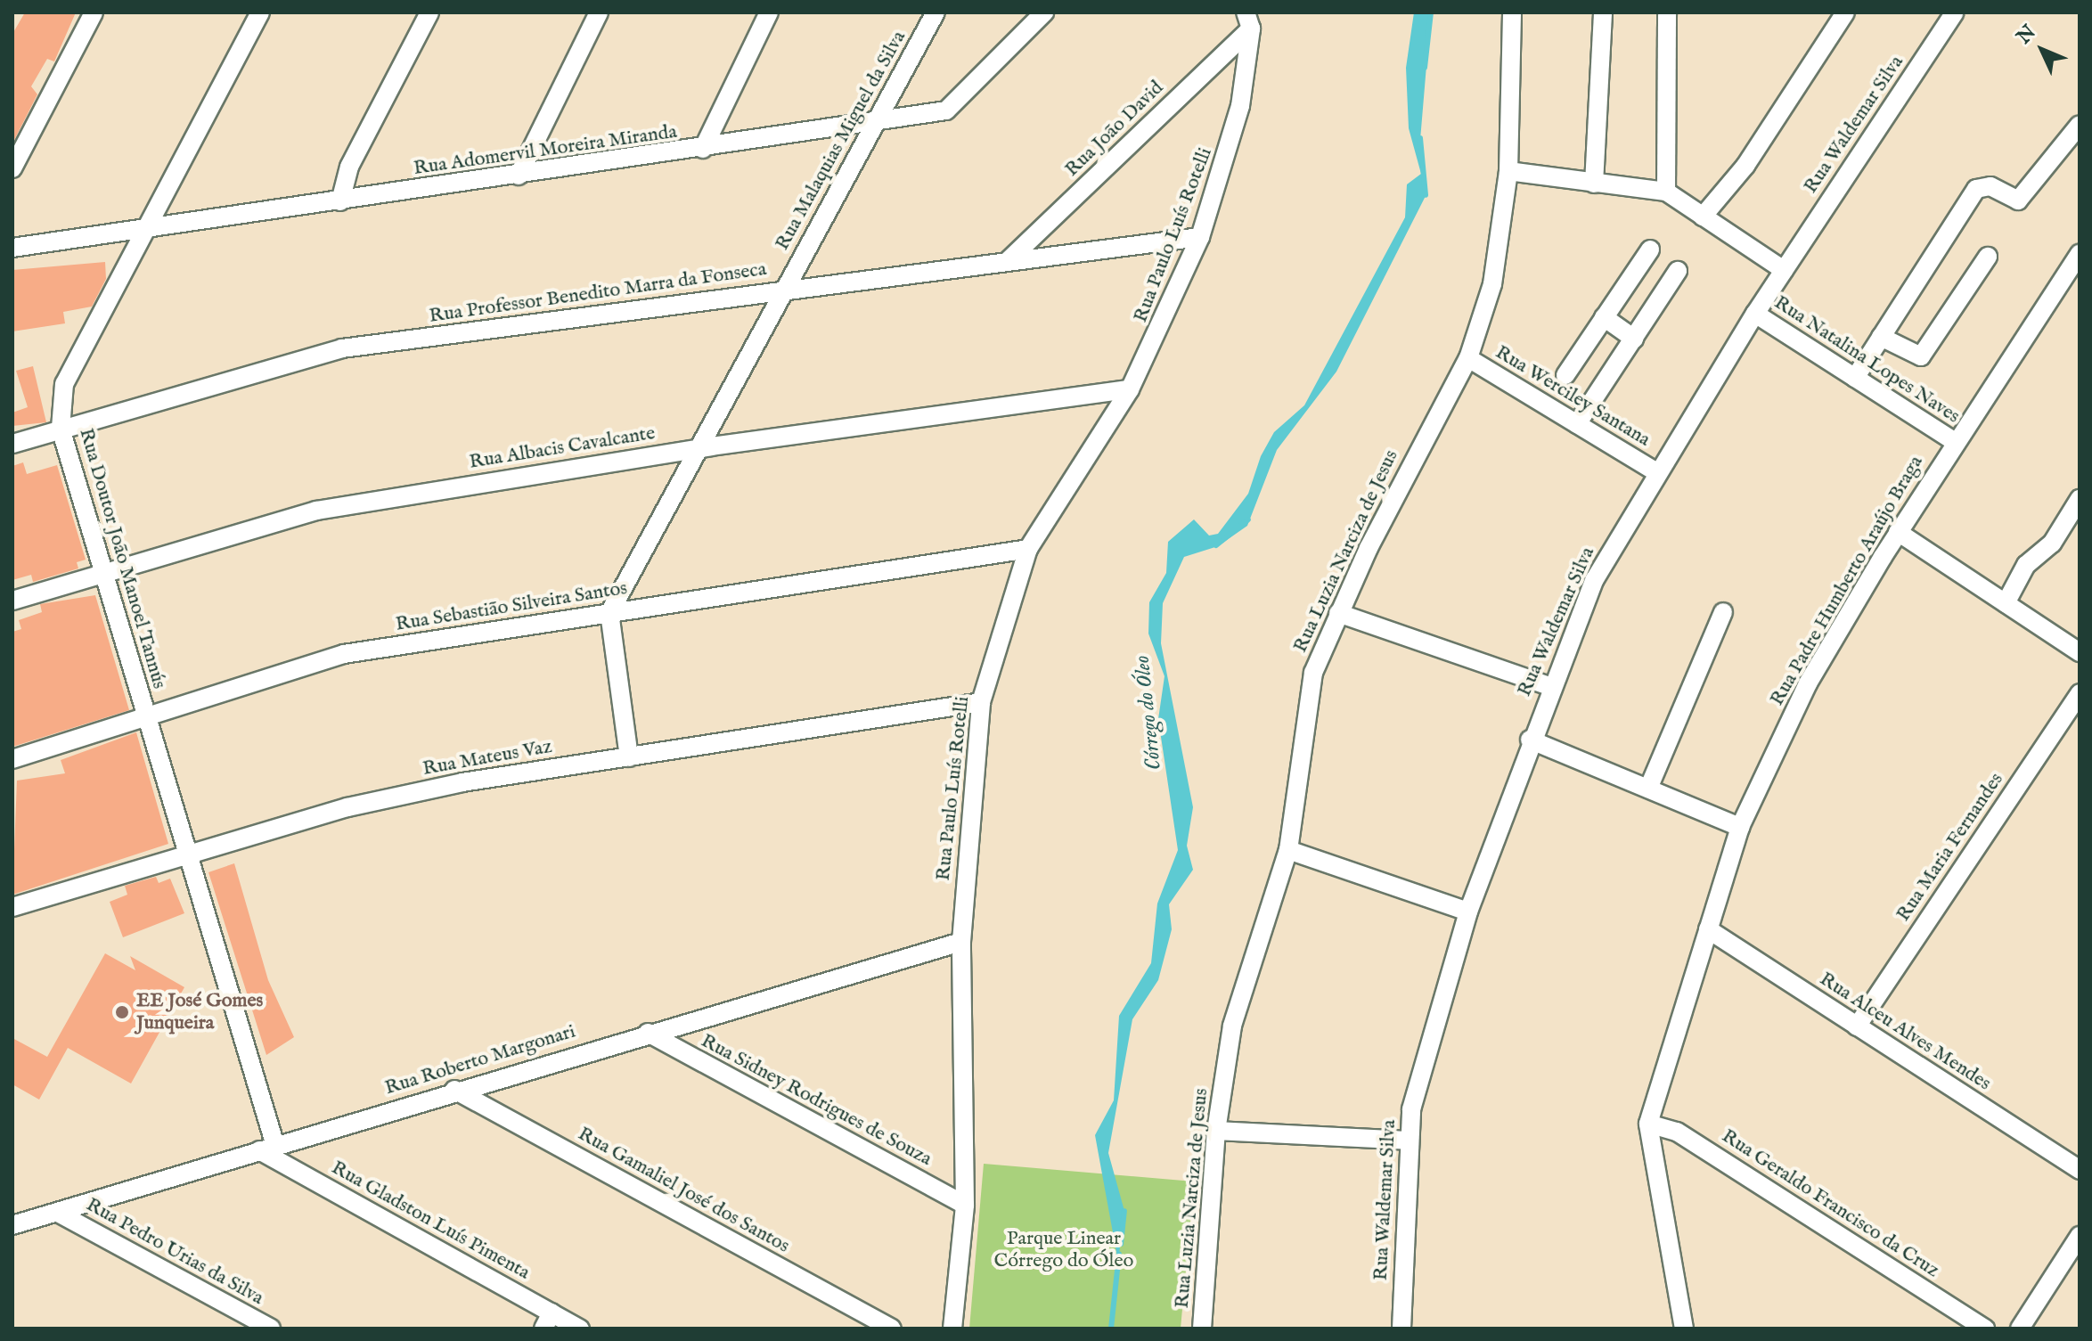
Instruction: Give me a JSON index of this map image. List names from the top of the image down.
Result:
{
  "streets": {
    "street": [
      "Rua Waldemar Silva",
      "Rua João David",
      "Rua Malaquias Miguel da Silva",
      "Rua Adomervil Moreira Miranda",
      "Rua Paulo Luís Rotelli",
      "Rua Professor Benedito Marra da Fonseca",
      "Rua Natalina Lopes Naves",
      "Rua Werciley Santana",
      "Rua Albacis Cavalcante",
      "Rua Luzia Narciza de Jesus",
      "Rua Doutor João Manoel Tannús",
      "Rua Padre Humberto Araújo Braga",
      "Rua Sebastião Silveira Santos",
      "Rua Mateus Vaz",
      "Rua Maria Fernandes",
      "Rua Alceu Alves Mendes",
      "Rua Roberto Margonari",
      "Rua Sidney Rodrigues de Souza",
      "Rua Gamaliel José dos Santos",
      "Rua Geraldo Francisco da Cruz",
      "Rua Gladston Luís Pimenta",
      "Rua Pedro Urias da Silva"
    ]
  },
  "crossings": [
    ["Rua Waldemar Silva", "Rua Natalina Lopes Naves"],
    ["Rua Waldemar Silva", "Rua Werciley Santana"],
    ["Rua João David", "Rua Paulo Luís Rotelli"],
    ["Rua João David", "Rua Professor Benedito Marra da Fonseca"],
    ["Rua Malaquias Miguel da Silva", "Rua Adomervil Moreira Miranda"],
    ["Rua Malaquias Miguel da Silva", "Rua Professor Benedito Marra da Fonseca"],
    ["Rua Malaquias Miguel da Silva", "Rua Albacis Cavalcante"],
    ["Rua Malaquias Miguel da Silva", "Rua Sebastião Silveira Santos"],
    ["Rua Adomervil Moreira Miranda", "Rua Doutor João Manoel Tannús"],
    ["Rua Paulo Luís Rotelli", "Rua Professor Benedito Marra da Fonseca"],
    ["Rua Paulo Luís Rotelli", "Rua Albacis Cavalcante"],
    ["Rua Paulo Luís Rotelli", "Rua Sebastião Silveira Santos"],
    ["Rua Paulo Luís Rotelli", "Rua Mateus Vaz"],
    ["Rua Paulo Luís Rotelli", "Rua Roberto Margonari"],
    ["Rua Paulo Luís Rotelli", "Rua Sidney Rodrigues de Souza"],
    ["Rua Professor Benedito Marra da Fonseca", "Rua Doutor João Manoel Tannús"],
    ["Rua Natalina Lopes Naves", "Rua Padre Humberto Araújo Braga"],
    ["Rua Werciley Santana", "Rua Luzia Narciza de Jesus"],
    ["Rua Albacis Cavalcante", "Rua Doutor João Manoel Tannús"],
    ["Rua Doutor João Manoel Tannús", "Rua Sebastião Silveira Santos"],
    ["Rua Doutor João Manoel Tannús", "Rua Mateus Vaz"],
    ["Rua Doutor João Manoel Tannús", "Rua Roberto Margonari"],
    ["Rua Doutor João Manoel Tannús", "Rua Gladston Luís Pimenta"],
    ["Rua Padre Humberto Araújo Braga", "Rua Alceu Alves Mendes"],
    ["Rua Padre Humberto Araújo Braga", "Rua Geraldo Francisco da Cruz"],
    ["Rua Maria Fernandes", "Rua Alceu Alves Mendes"],
    ["Rua Roberto Margonari", "Rua Sidney Rodrigues de Souza"],
    ["Rua Roberto Margonari", "Rua Gamaliel José dos Santos"],
    ["Rua Roberto Margonari", "Rua Gladston Luís Pimenta"],
    ["Rua Roberto Margonari", "Rua Pedro Urias da Silva"]
  ],
  "water": ["Córrego do Óleo"],
  "parks": ["Parque Linear Córrego do Óleo"],
  "places": ["EE José Gomes Junqueira"],
  "north": "top left"
}
